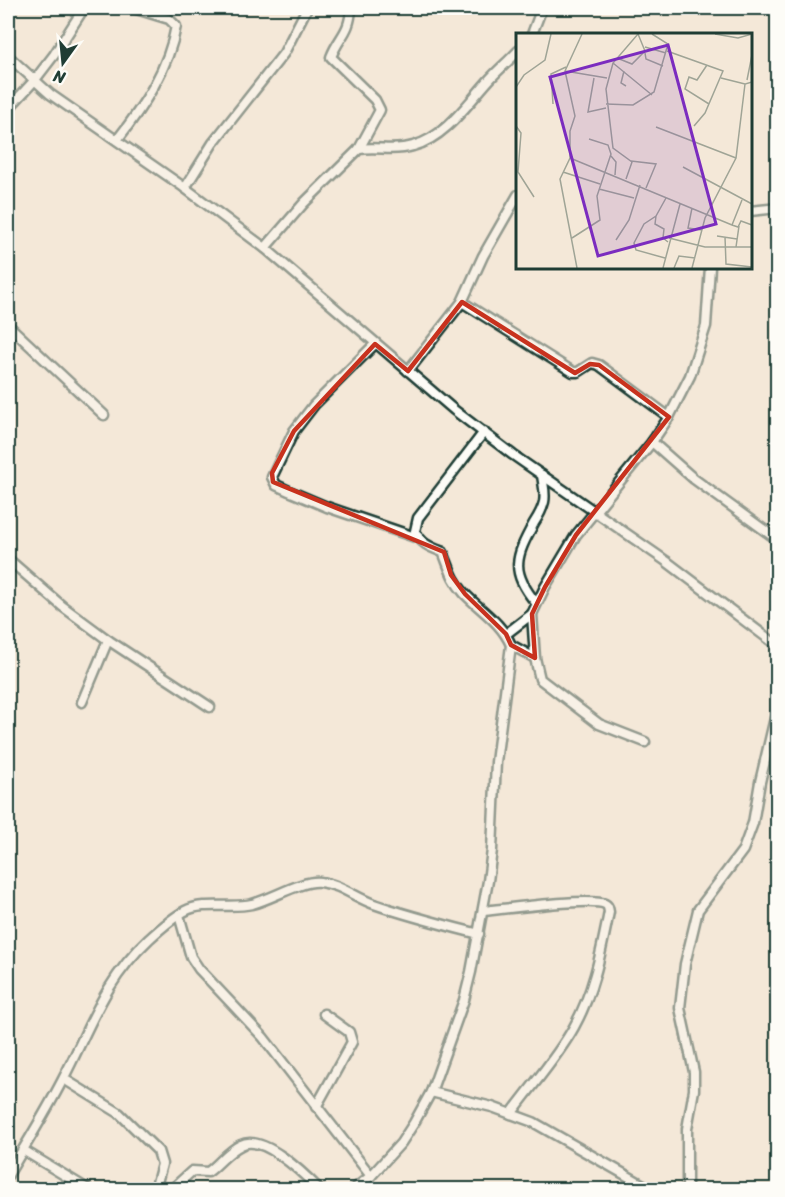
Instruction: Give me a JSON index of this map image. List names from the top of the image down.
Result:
{
  "north": "bottom"
}
